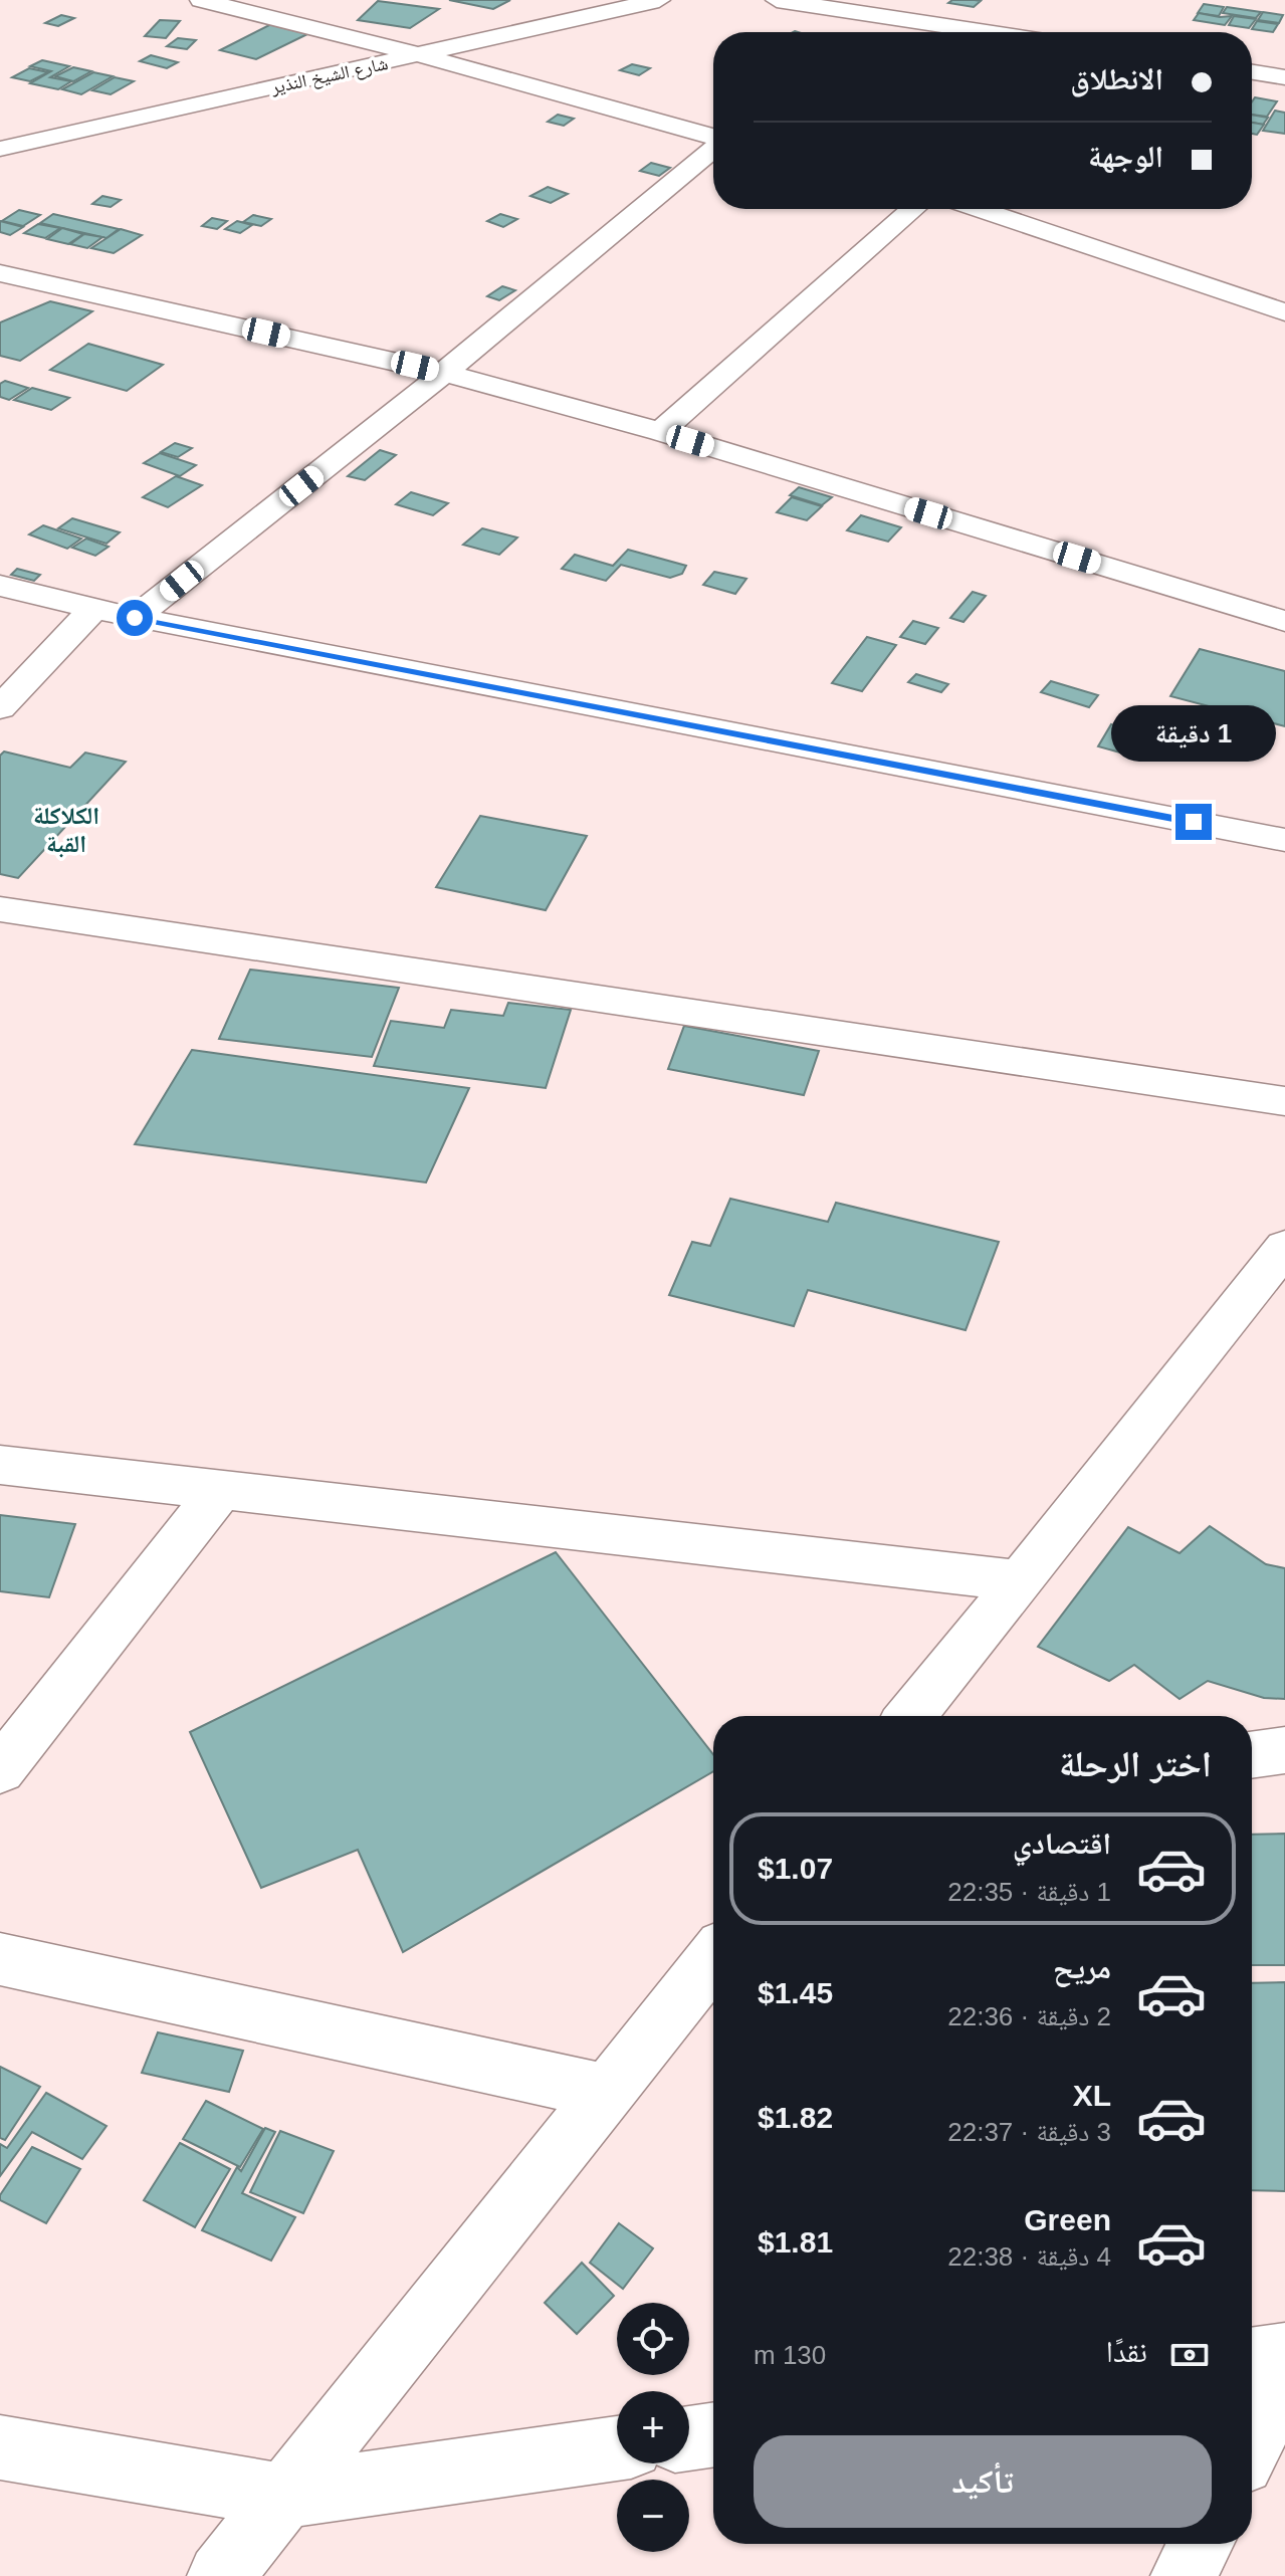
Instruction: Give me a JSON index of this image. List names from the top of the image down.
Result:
{
  "streets": {
    "street": ["شارع الشيخ النذير"]
  },
  "districts": ["الكلاكلة القبة"],
  "page": {
    "banner": ["الانطلاق", "الوجهة"],
    "bubble": "1 دقيقة",
    "heading": "اختر الرحلة",
    "list": [
      {
        "name": "اقتصادي",
        "note": "1 دقيقة · 22:35",
        "value": "$1.07"
      },
      {
        "name": "مريح",
        "note": "2 دقيقة · 22:36",
        "value": "$1.45"
      },
      {
        "name": "XL",
        "note": "3 دقيقة · 22:37",
        "value": "$1.82"
      },
      {
        "name": "Green",
        "note": "4 دقيقة · 22:38",
        "value": "$1.81"
      }
    ],
    "map_buttons": ["+", "−"],
    "pay": ["نقدًا", "130 m"],
    "buttons": "تأكيد"
  }
}
